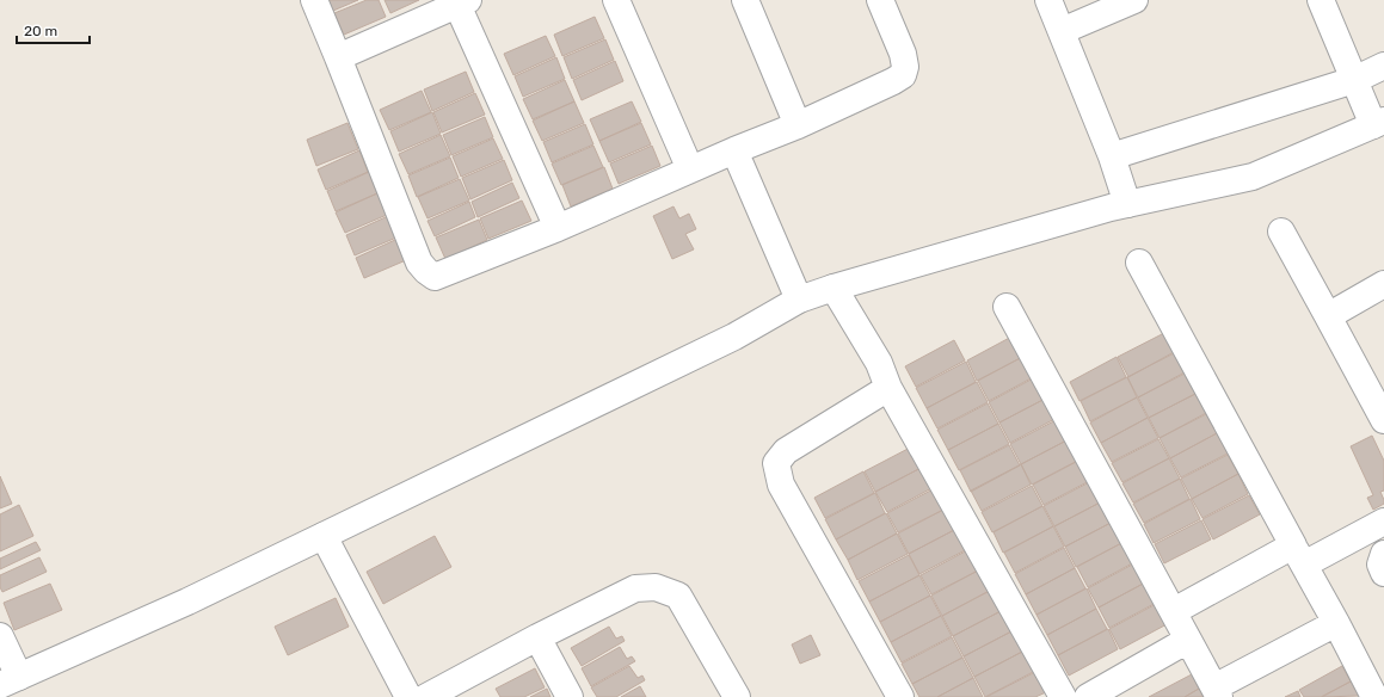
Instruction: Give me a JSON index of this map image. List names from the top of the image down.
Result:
{
  "scale_bar": "20 m"
}
